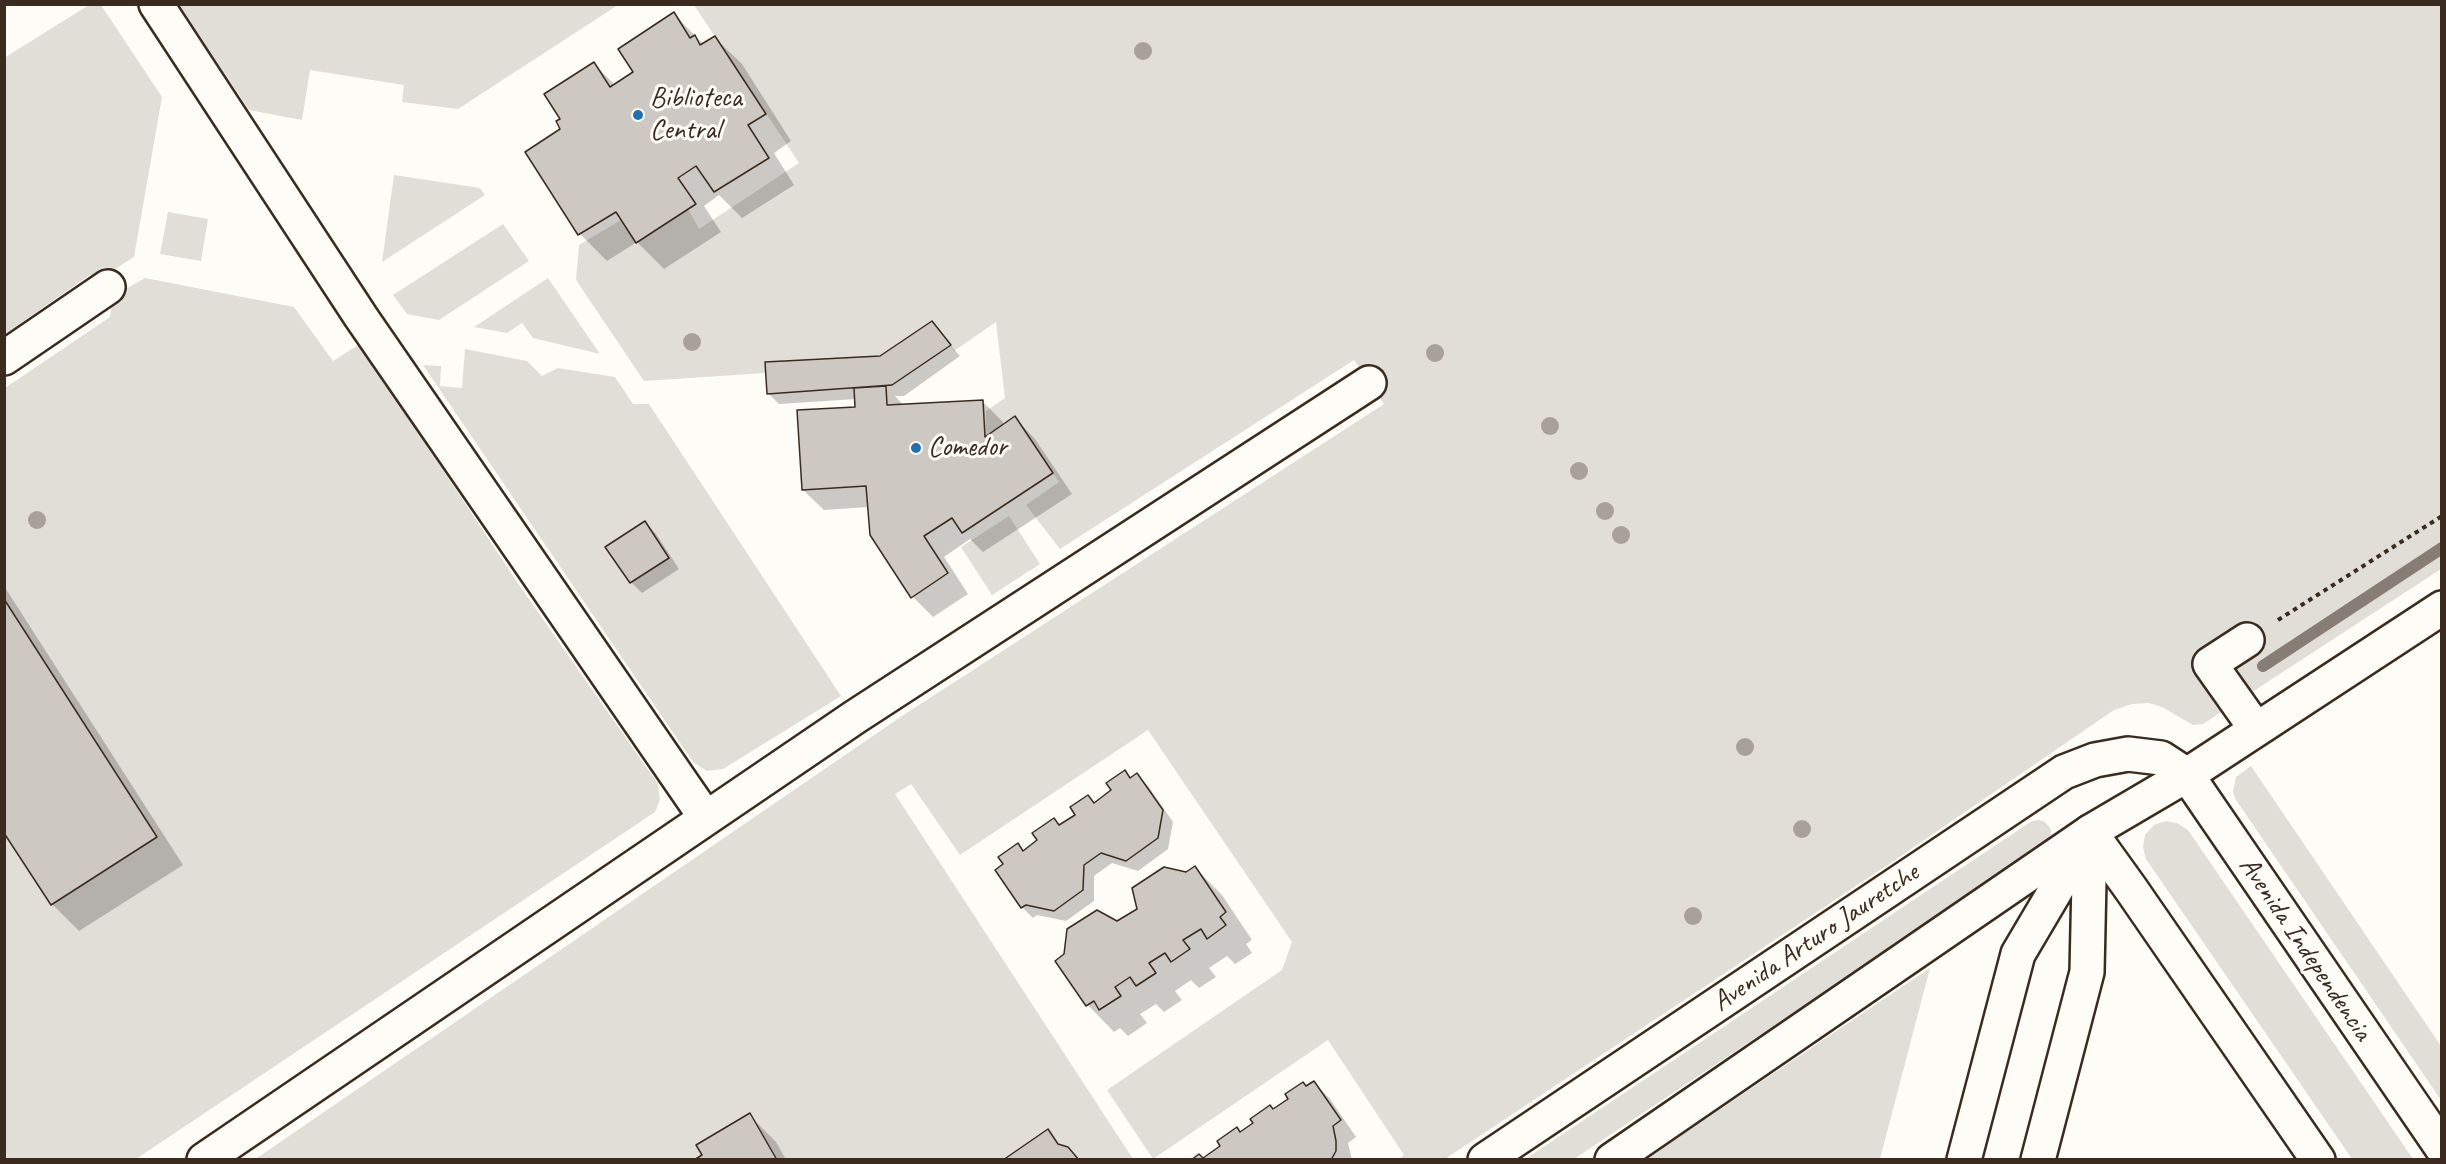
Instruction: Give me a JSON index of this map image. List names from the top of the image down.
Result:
{
  "streets": {
    "main road": ["Avenida Arturo Jauretche", "Avenida Independencia"]
  },
  "crossings": [
    ["Avenida Arturo Jauretche", "Avenida Independencia"]
  ],
  "places": ["Biblioteca Central", "Comedor"]
}
